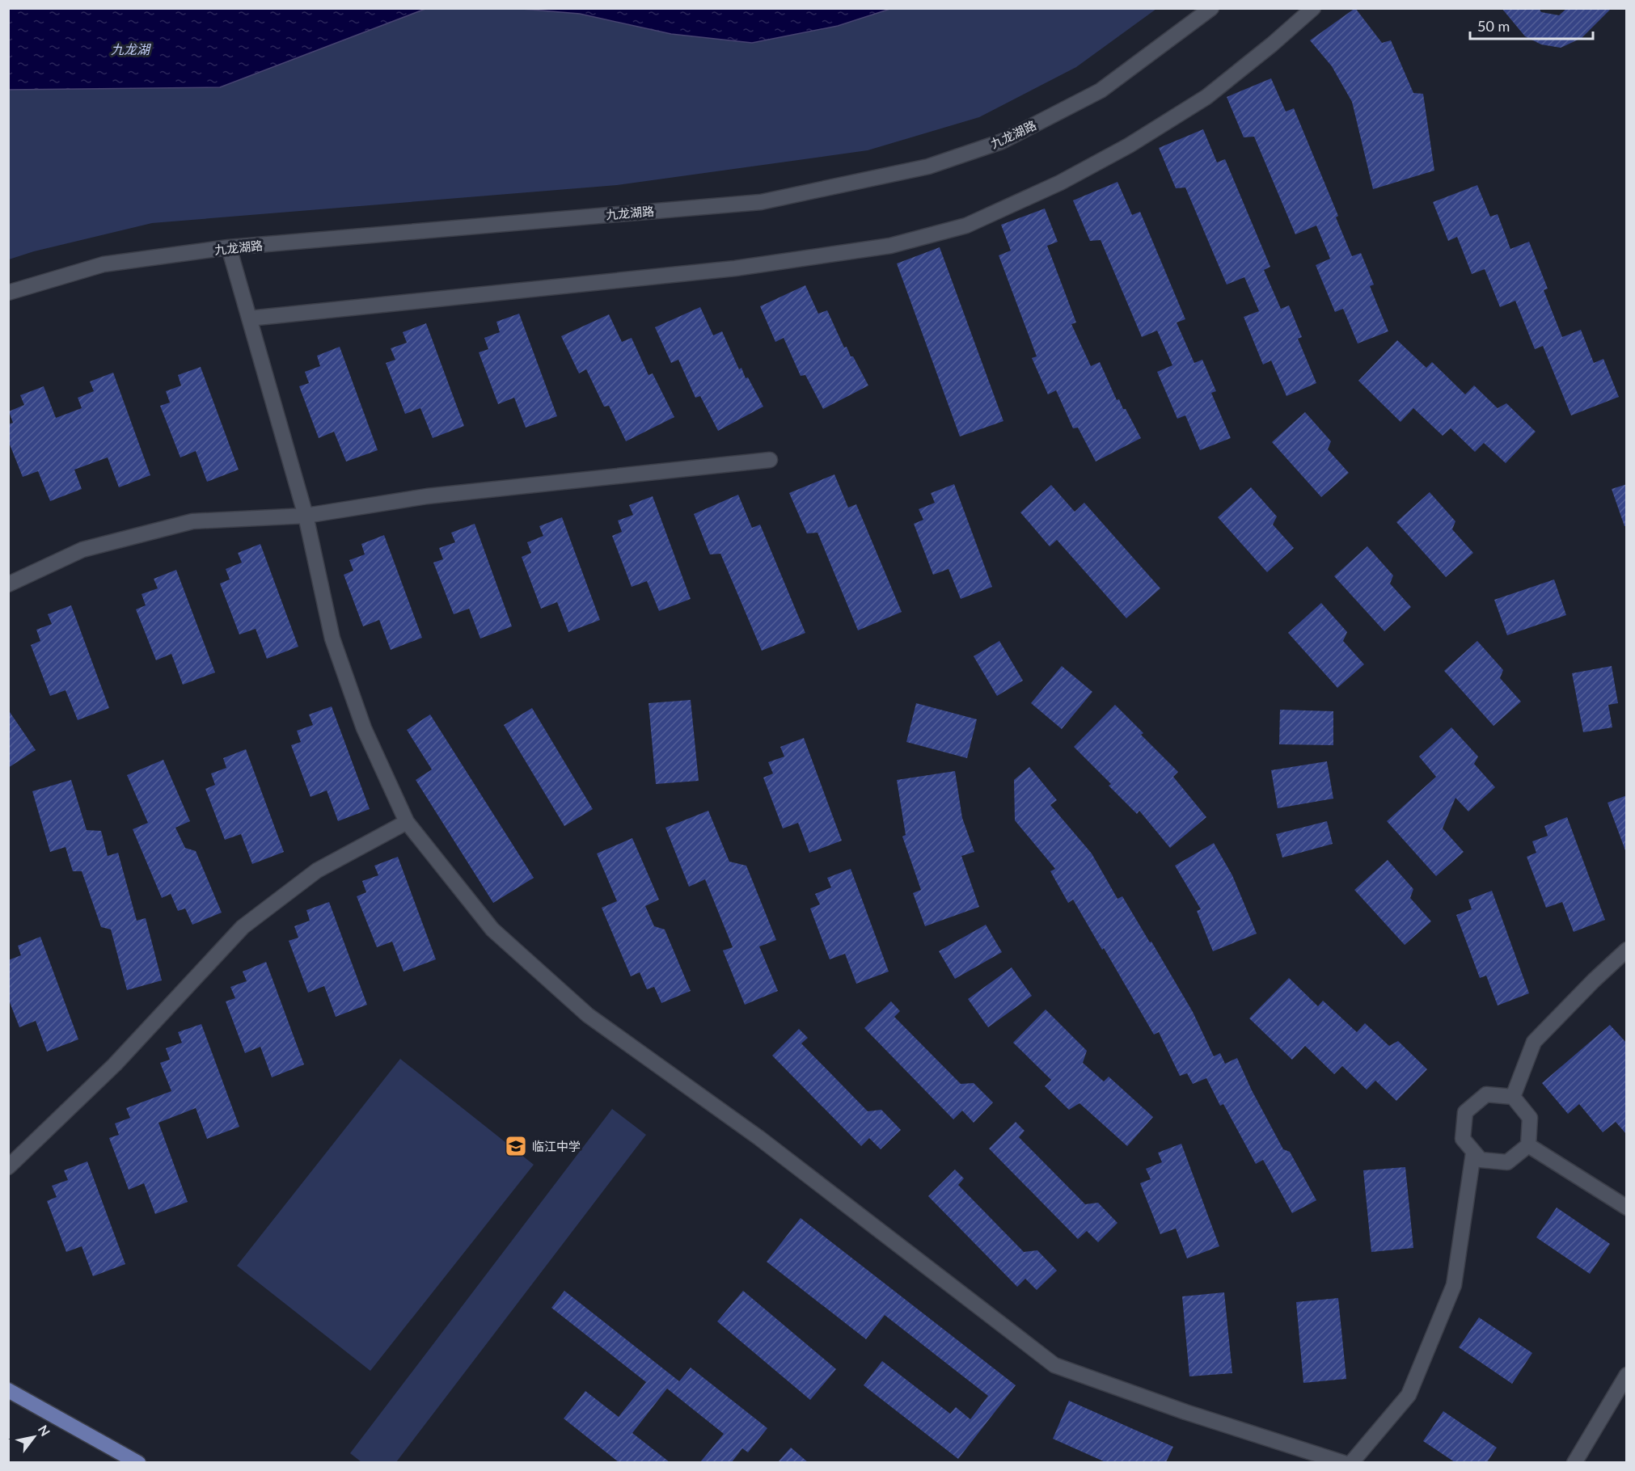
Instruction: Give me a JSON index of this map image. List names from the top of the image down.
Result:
{
  "streets": {
    "street": ["九龙湖路"]
  },
  "water": ["九龙湖"],
  "places": {
    "school or university": ["临江中学"]
  },
  "scale_bar": "50 m",
  "north": "top right"
}
